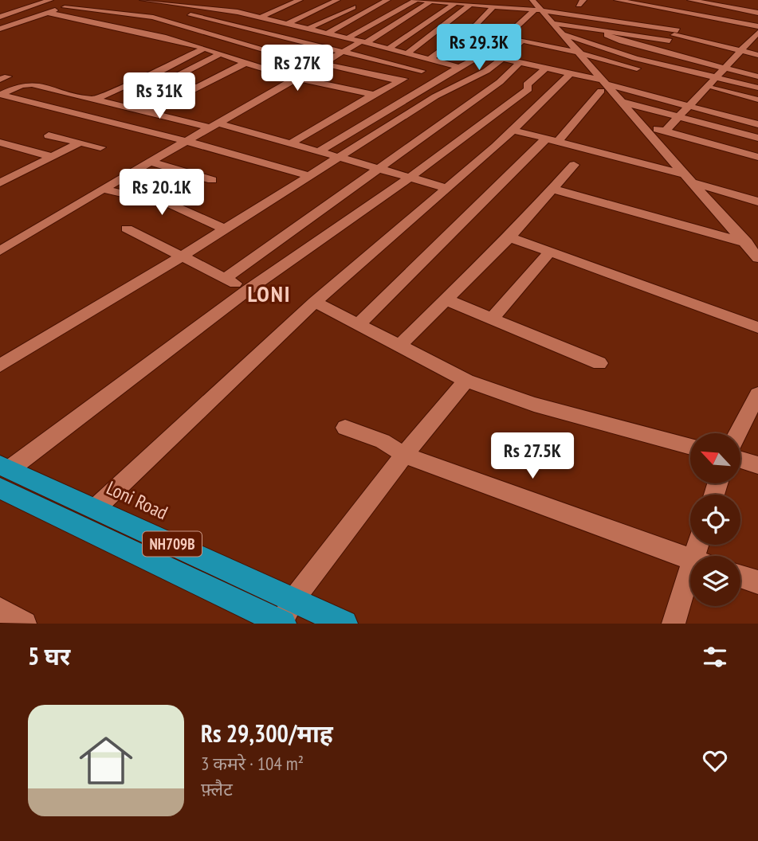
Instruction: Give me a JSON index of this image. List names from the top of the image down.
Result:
{
  "streets": {
    "highway": ["Loni Road", "NH709B"]
  },
  "crossings": [
    ["Loni Road", "NH709B"]
  ],
  "districts": ["LONI"],
  "north": "top left",
  "page": {
    "price": [
      "Rs 29.3K",
      "Rs 27K",
      "Rs 31K",
      "Rs 20.1K",
      "Rs 27.5K"
    ],
    "heading": "5 घर",
    "list": [
      {
        "name": "Rs 29,300/माह",
        "note": "3 कमरे · 104 m² · फ़्लैट"
      }
    ]
  }
}
